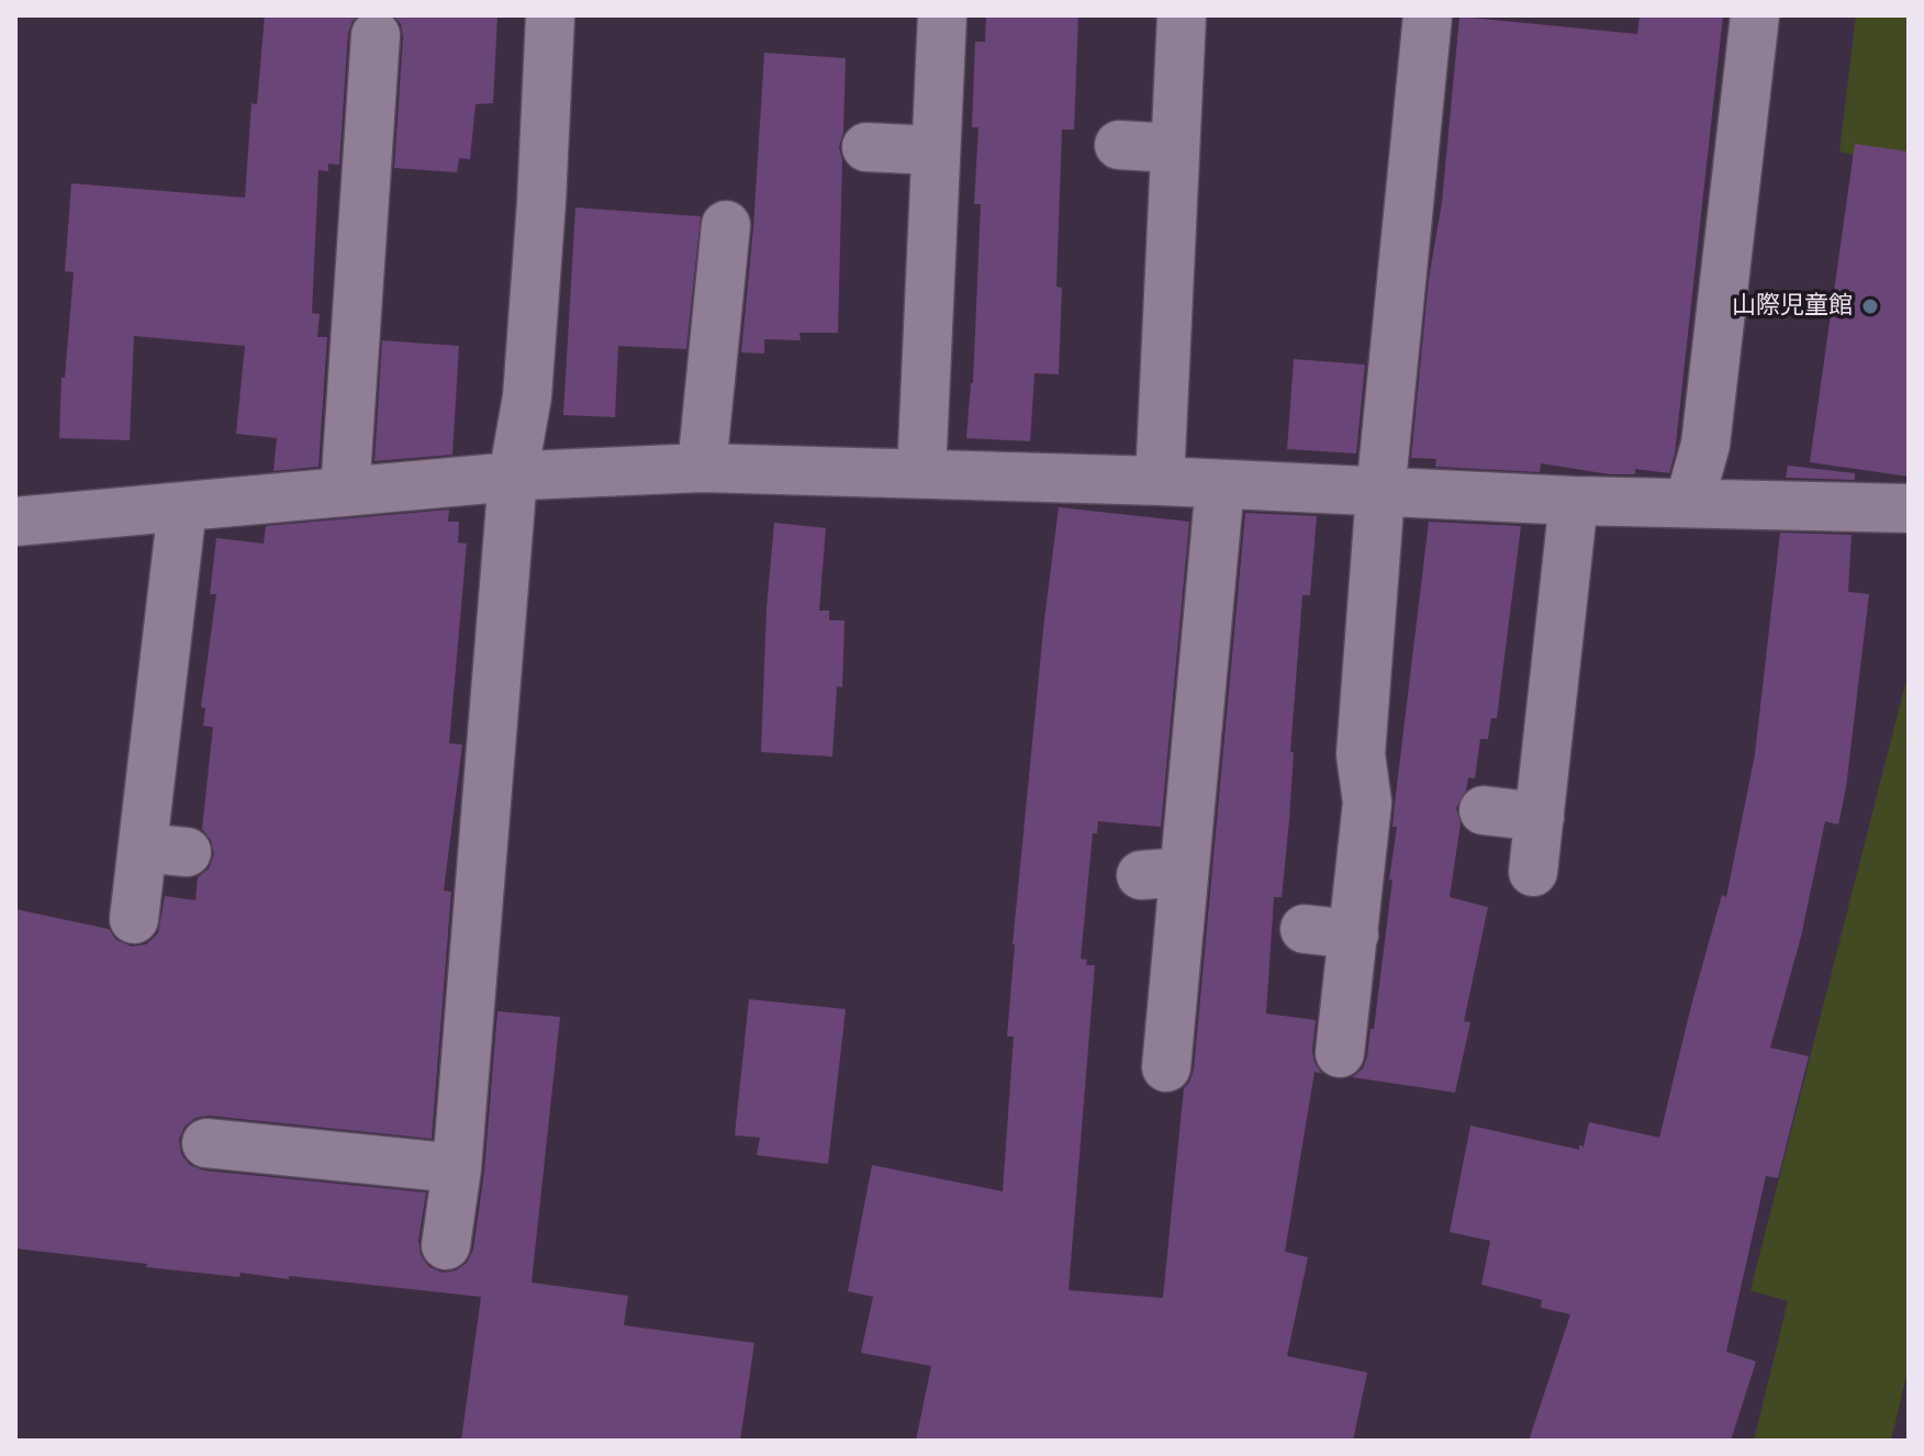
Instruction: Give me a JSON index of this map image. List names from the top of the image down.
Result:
{
  "places": ["山際児童館"]
}
